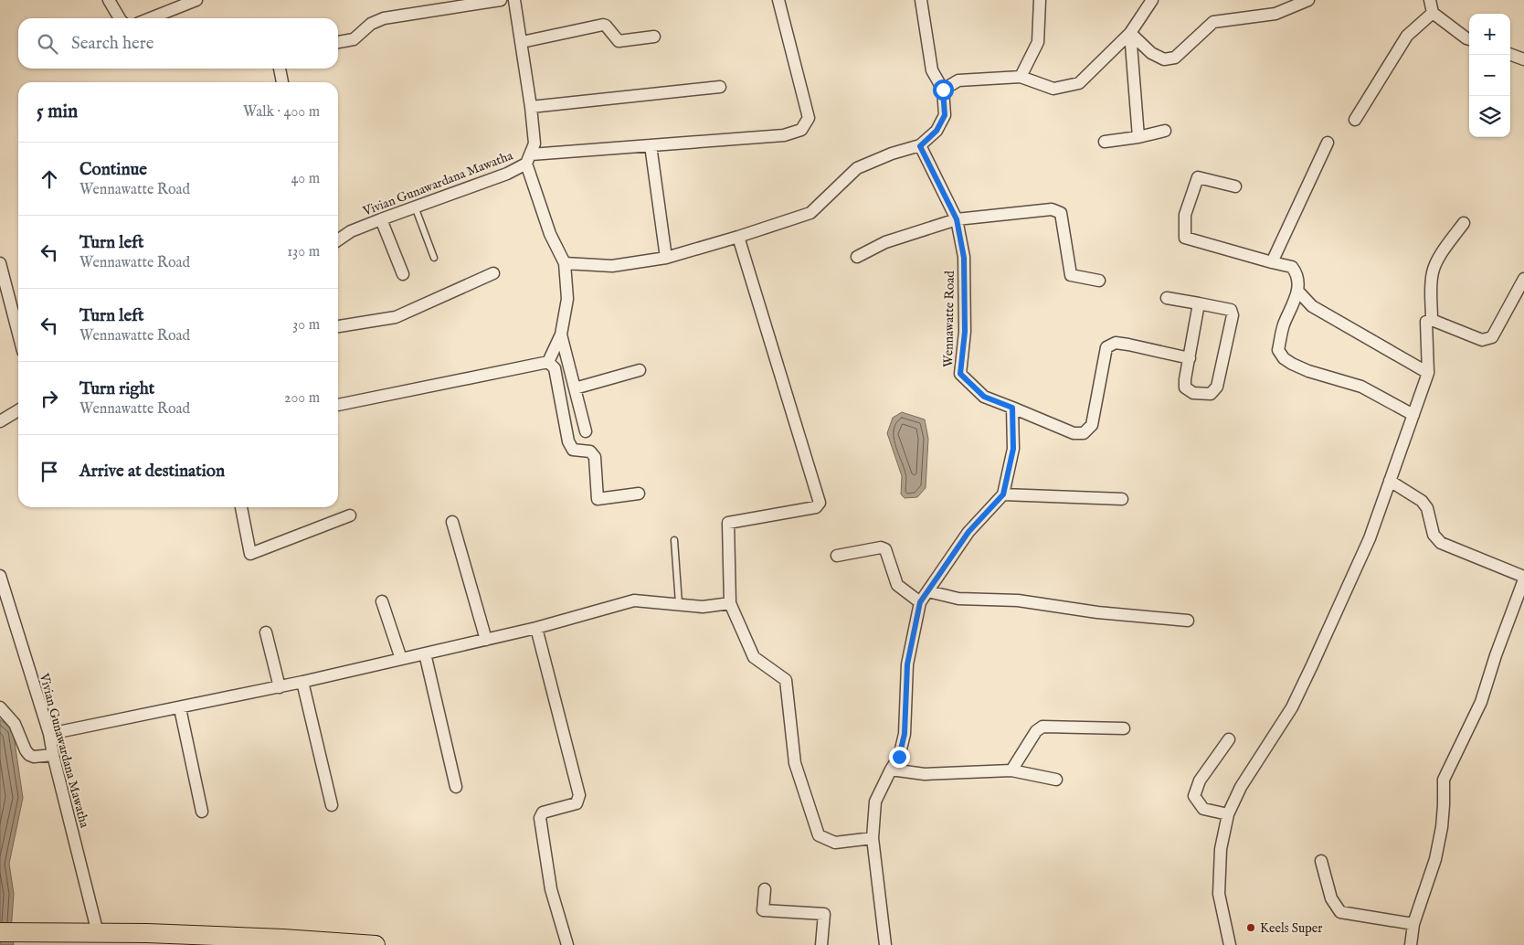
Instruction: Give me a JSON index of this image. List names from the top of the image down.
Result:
{
  "streets": {
    "street": ["Vivian Gunawardana Mawatha", "Wennawatte Road"]
  },
  "places": ["Keels Super"],
  "page": {
    "map_buttons": ["+", "−"],
    "search": "Search here",
    "heading": ["5 min", "Walk · 400 m"],
    "list": [
      ["Continue", "Wennawatte Road", "40 m"],
      ["Turn left", "Wennawatte Road", "130 m"],
      ["Turn left", "Wennawatte Road", "30 m"],
      ["Turn right", "Wennawatte Road", "200 m"],
      "Arrive at destination"
    ]
  }
}
